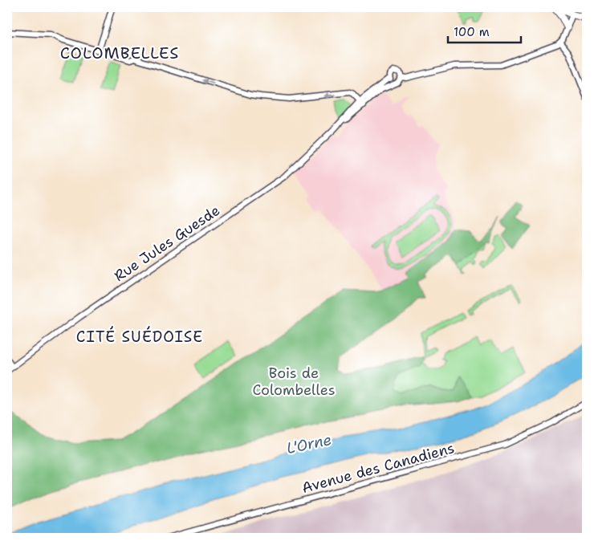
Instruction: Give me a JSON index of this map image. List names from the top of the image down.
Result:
{
  "streets": {
    "street": ["Rue Jules Guesde", "Avenue des Canadiens"]
  },
  "districts": ["COLOMBELLES", "CITÉ SUÉDOISE"],
  "water": ["L'Orne"],
  "parks": ["Bois de Colombelles"],
  "scale_bar": "100 m"
}
